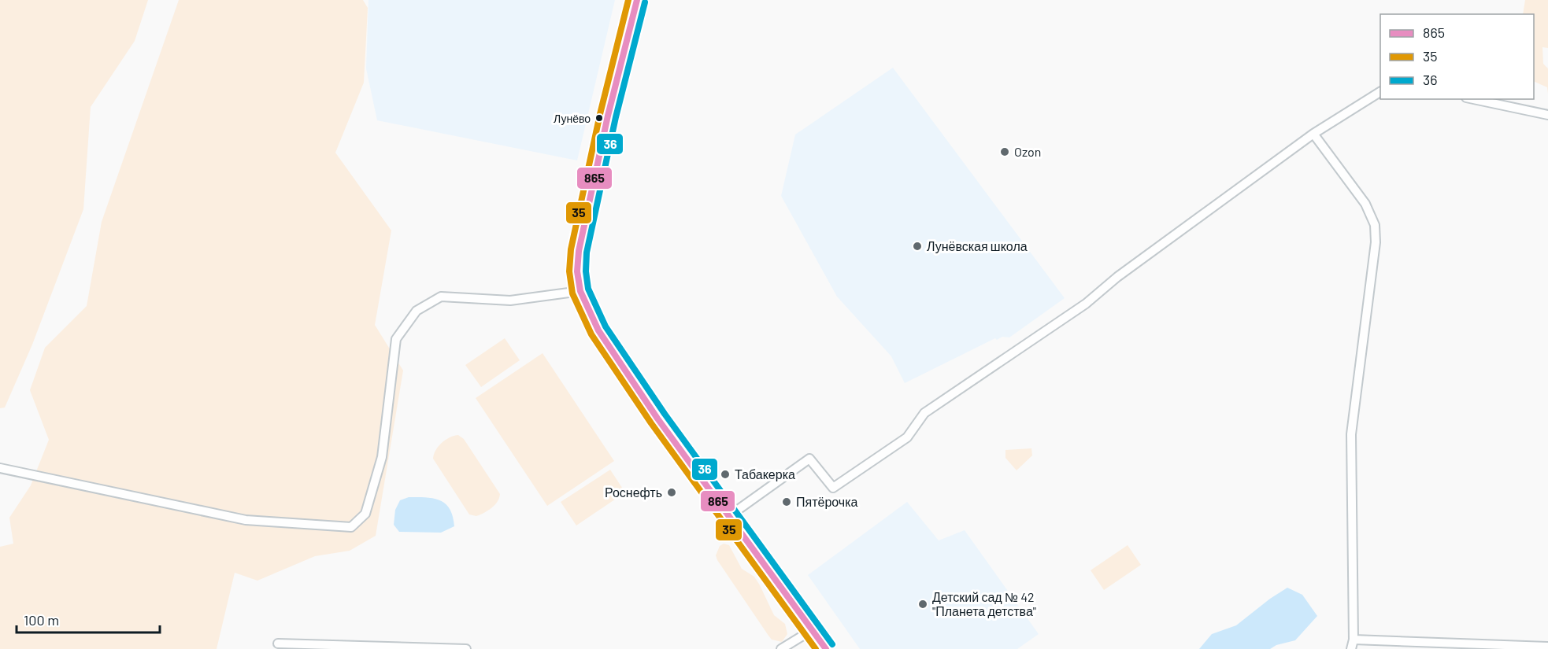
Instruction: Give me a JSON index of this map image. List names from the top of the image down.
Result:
{
  "places": [
    "Лунёво",
    "Ozon",
    "Лунёвская школа",
    "Табакерка",
    "Роснефть",
    "Пятёрочка",
    "Детский сад № 42 \"Планета детства\""
  ],
  "lines": ["transit line 865", "transit line 35", "transit line 36"],
  "legend": ["865", "35", "36"],
  "scale_bar": "100 m"
}
